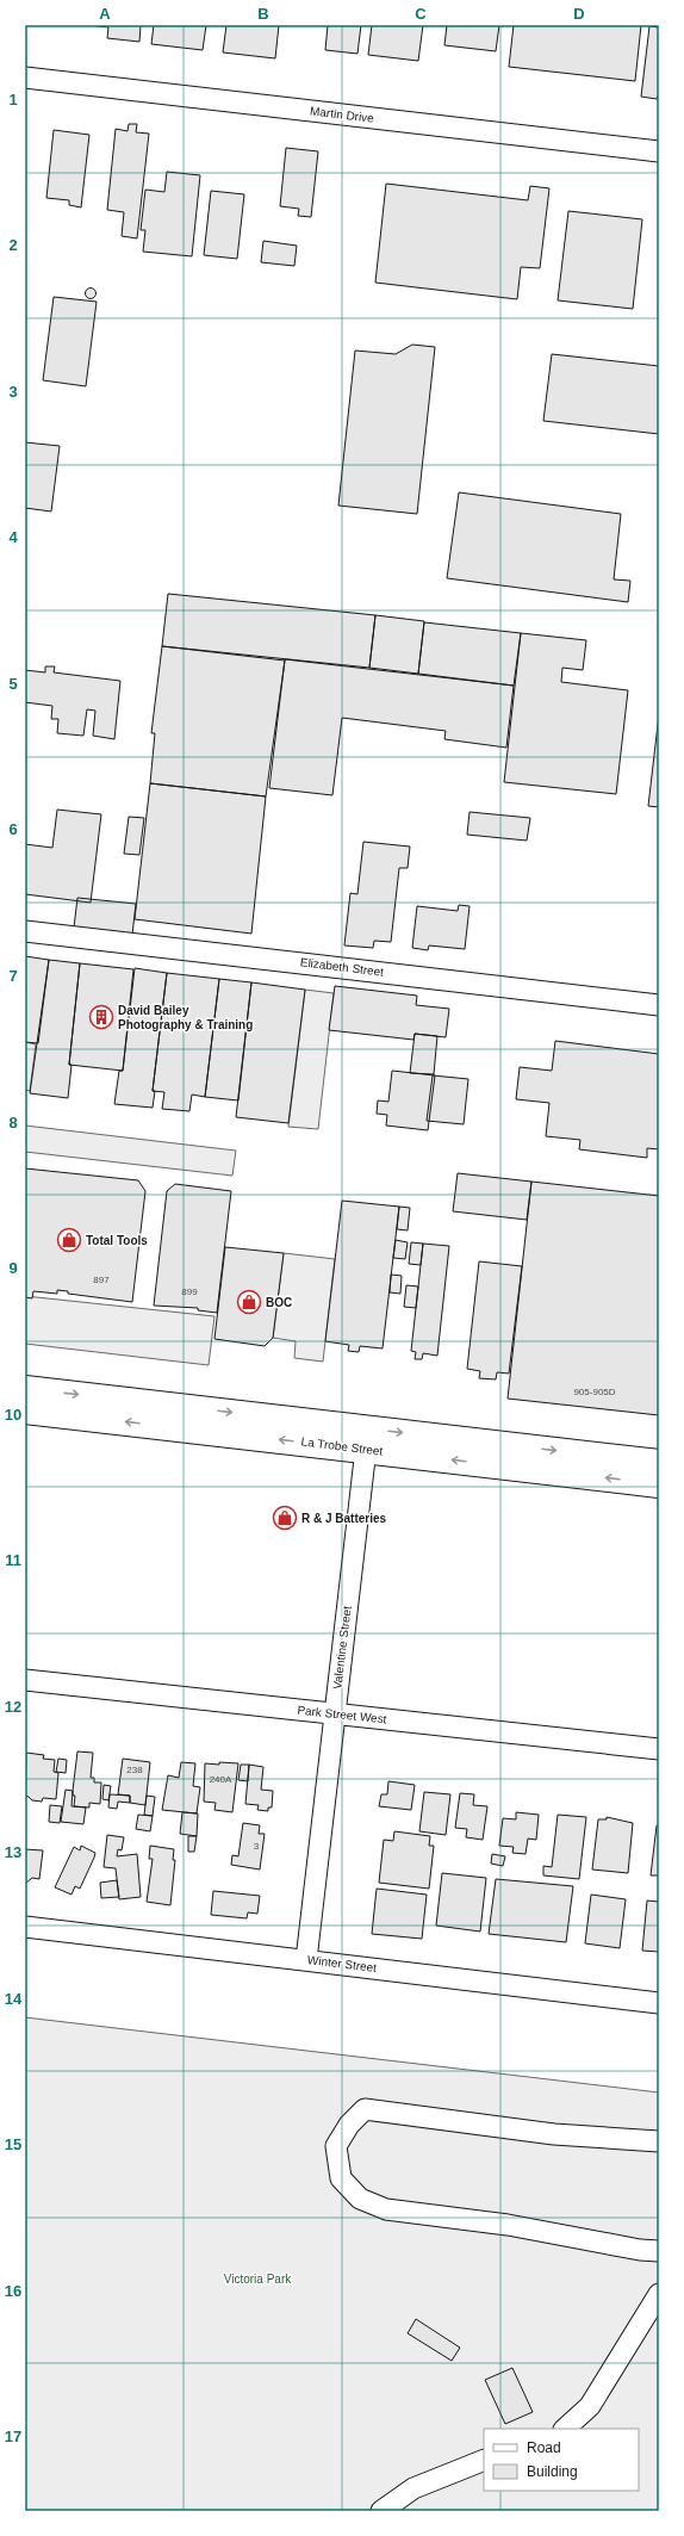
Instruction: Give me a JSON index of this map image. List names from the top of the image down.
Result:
{
  "streets": {
    "main road": ["La Trobe Street"],
    "street": [
      "Martin Drive",
      "Elizabeth Street",
      "Valentine Street",
      "Park Street West",
      "Winter Street"
    ]
  },
  "crossings": [
    ["La Trobe Street", "Valentine Street"],
    ["Valentine Street", "Park Street West"],
    ["Valentine Street", "Winter Street"]
  ],
  "parks": ["Victoria Park"],
  "places": {
    "building": ["David Bailey Photography & Training"],
    "shop": ["Total Tools", "BOC", "R & J Batteries"]
  },
  "house_numbers": [
    "897",
    "899",
    "905-905D",
    "238",
    "240A",
    "3"
  ],
  "legend": ["Road", "Building"],
  "grid": {
    "columns": [
      "A",
      "B",
      "C",
      "D"
    ],
    "rows": [
      "1",
      "2",
      "3",
      "4",
      "5",
      "6",
      "7",
      "8",
      "9",
      "10",
      "11",
      "12",
      "13",
      "14",
      "15",
      "16",
      "17"
    ]
  }
}
